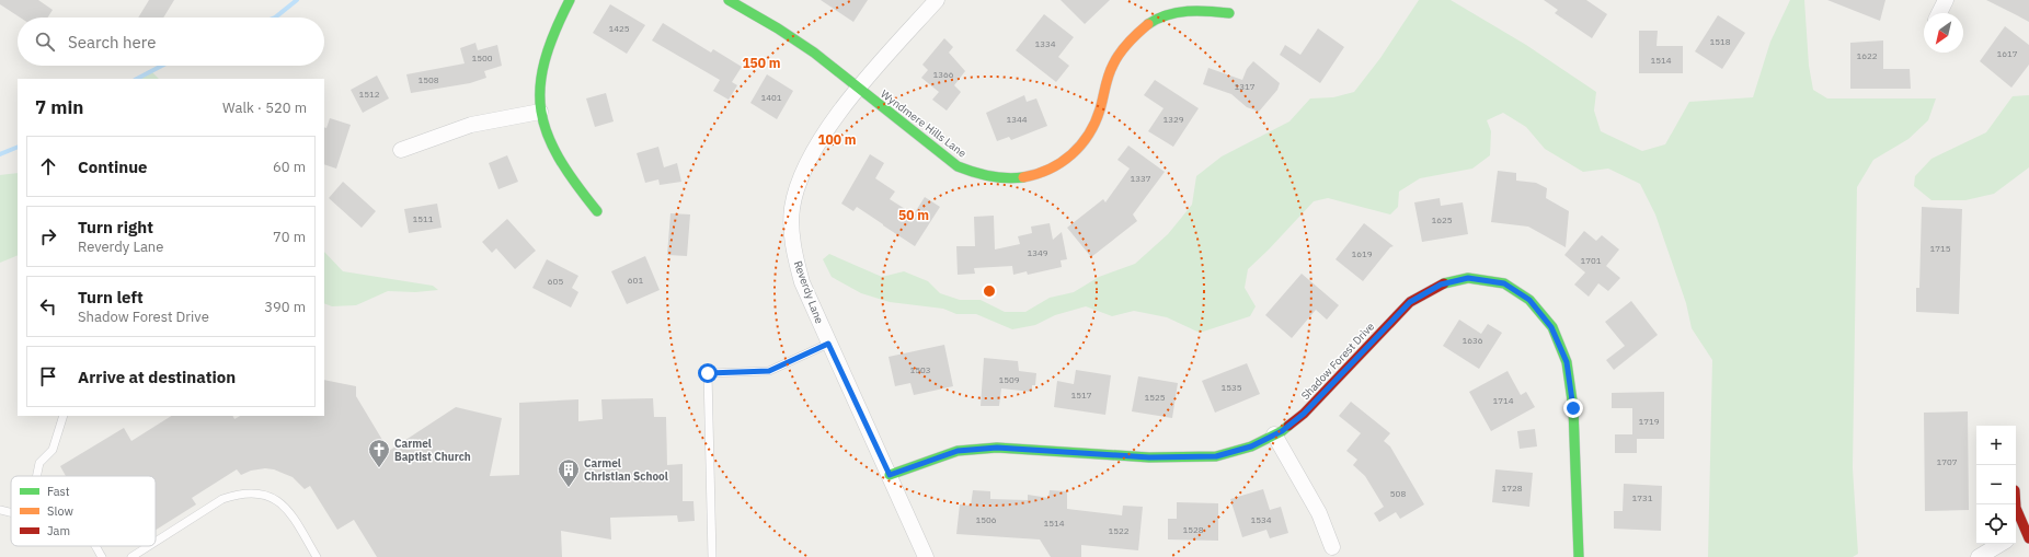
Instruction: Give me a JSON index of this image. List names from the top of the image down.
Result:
{
  "streets": {
    "street": ["Wyndmere Hills Lane", "Reverdy Lane", "Shadow Forest Drive"]
  },
  "crossings": [
    ["Wyndmere Hills Lane", "Reverdy Lane"],
    ["Reverdy Lane", "Shadow Forest Drive"]
  ],
  "places": {
    "church": ["Carmel Baptist Church"],
    "building": ["Carmel Christian School"]
  },
  "house_numbers": [
    "1425",
    "1518",
    "1334",
    "1617",
    "1622",
    "1500",
    "1514",
    "1366",
    "1508",
    "1317",
    "1512",
    "1401",
    "1344",
    "1329",
    "1337",
    "1511",
    "1625",
    "1715",
    "1349",
    "1619",
    "1701",
    "601",
    "605",
    "1636",
    "1503",
    "1509",
    "1535",
    "1517",
    "1525",
    "1714",
    "1719",
    "1707",
    "1728",
    "508",
    "1731",
    "1506",
    "1534",
    "1514",
    "1528",
    "1522"
  ],
  "legend": ["Fast", "Slow", "Jam"],
  "north": "bottom left",
  "page": {
    "search": "Search here",
    "heading": ["7 min", "Walk · 520 m"],
    "list": [
      ["Continue", "60 m"],
      ["Turn right", "Reverdy Lane", "70 m"],
      ["Turn left", "Shadow Forest Drive", "390 m"],
      "Arrive at destination"
    ],
    "map_buttons": ["+", "−"]
  },
  "rings": ["150 m", "100 m", "50 m"]
}
